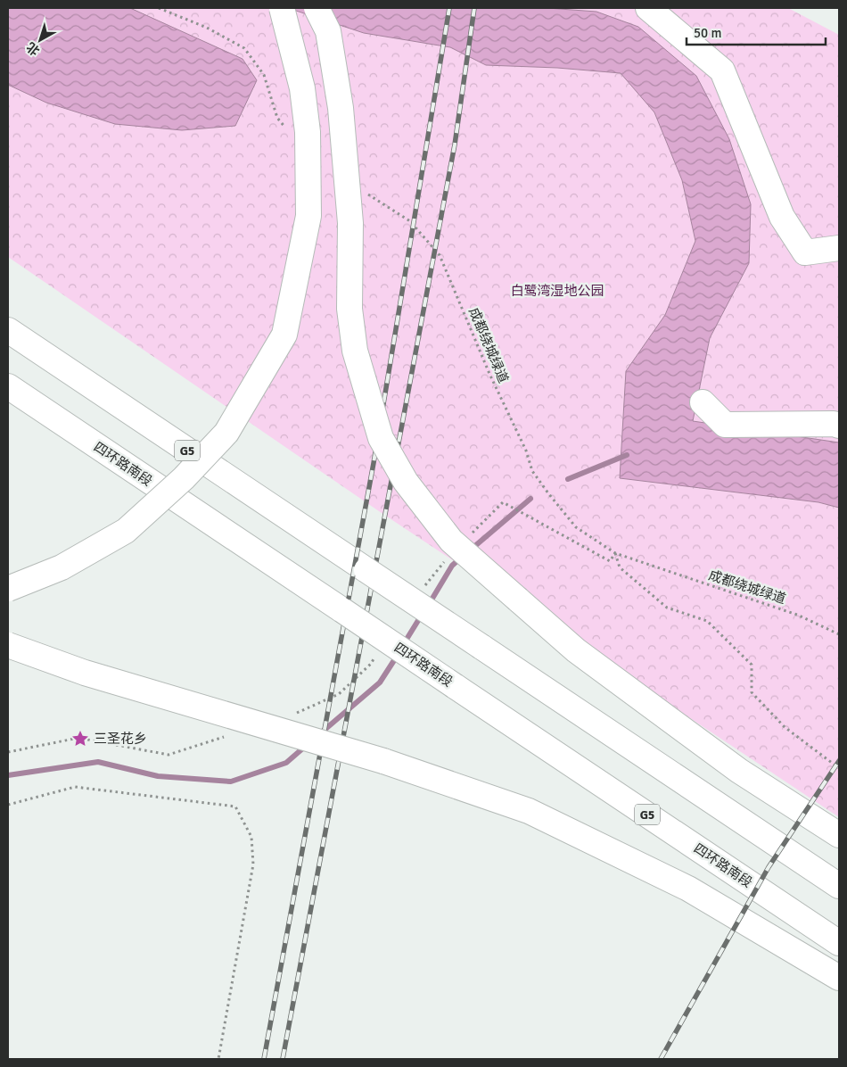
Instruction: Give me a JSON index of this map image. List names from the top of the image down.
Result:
{
  "streets": {
    "main road": ["G5", "四环路南段"],
    "path": ["成都绕城绿道"]
  },
  "parks": ["白鹭湾湿地公园"],
  "places": {
    "place": ["三圣花乡"]
  },
  "scale_bar": "50 m",
  "north": "bottom left"
}
